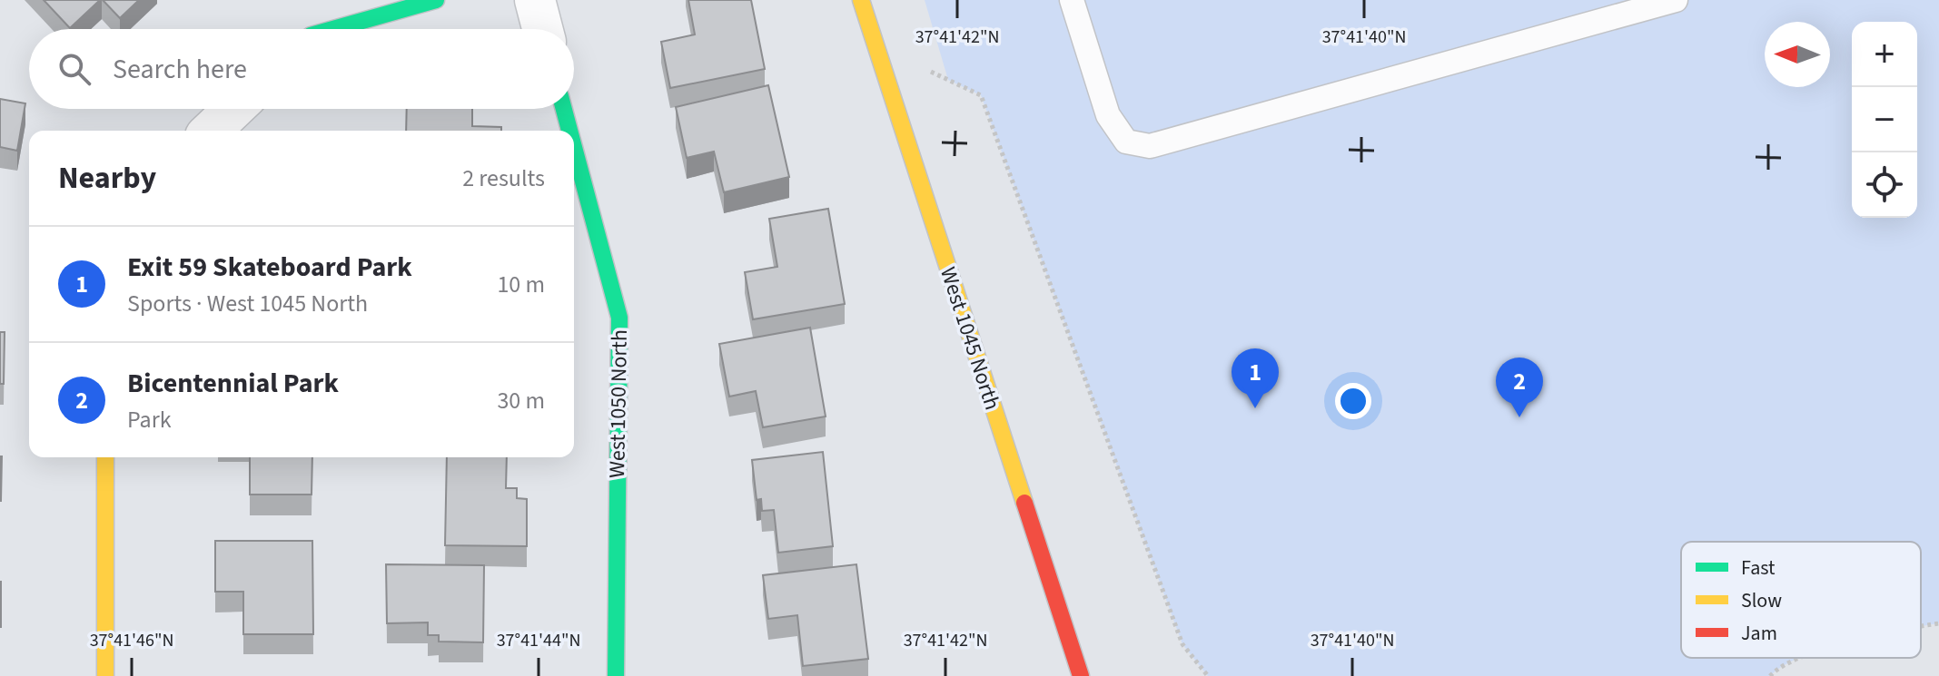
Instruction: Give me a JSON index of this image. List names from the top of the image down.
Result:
{
  "streets": {
    "street": ["West 1045 North", "West 1050 North"]
  },
  "legend": ["Fast", "Slow", "Jam"],
  "north": "left",
  "page": {
    "map_buttons": ["+", "−"],
    "search": "Search here",
    "heading": ["Nearby", "2 results"],
    "list": [
      {
        "mark": "1",
        "name": "Exit 59 Skateboard Park",
        "note": "Sports · West 1045 North",
        "value": "10 m"
      },
      {
        "mark": "2",
        "name": "Bicentennial Park",
        "note": "Park",
        "value": "30 m"
      }
    ],
    "pins": ["1", "2"]
  },
  "coordinates": [
    "37°41'42\"N",
    "37°41'40\"N",
    "37°41'46\"N",
    "37°41'44\"N"
  ]
}
